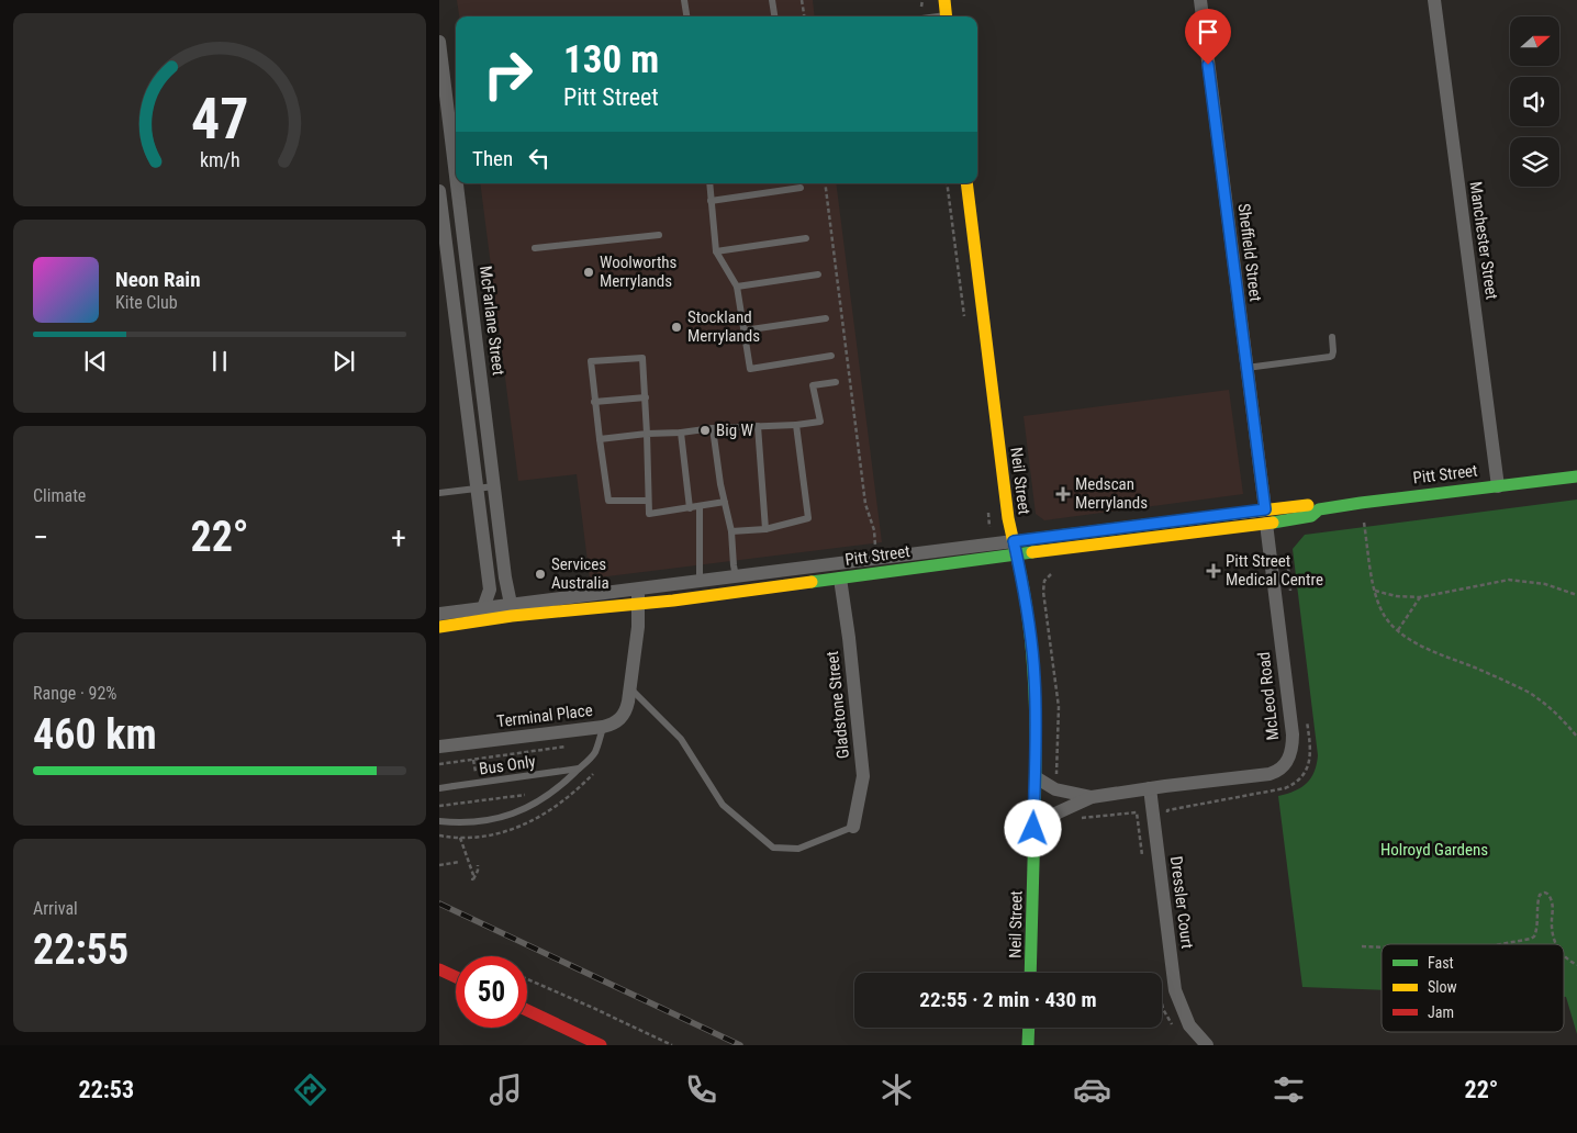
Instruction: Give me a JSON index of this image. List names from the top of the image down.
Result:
{
  "streets": {
    "main road": ["Pitt Street", "Neil Street"],
    "street": [
      "Manchester Street",
      "Sheffield Street",
      "McFarlane Street",
      "McLeod Road",
      "Gladstone Street",
      "Terminal Place",
      "Dressler Court"
    ],
    "lane": ["Bus Only"]
  },
  "crossings": [
    ["Manchester Street", "Pitt Street"],
    ["Sheffield Street", "Pitt Street"],
    ["McFarlane Street", "Pitt Street"],
    ["Pitt Street", "Neil Street"],
    ["Pitt Street", "McLeod Road"],
    ["Pitt Street", "Gladstone Street"],
    ["Pitt Street", "Terminal Place"],
    ["Neil Street", "McLeod Road"],
    ["McLeod Road", "Dressler Court"]
  ],
  "parks": ["Holroyd Gardens"],
  "places": {
    "other": [
      "Woolworths Merrylands",
      "Stockland Merrylands",
      "Big W",
      "Services Australia"
    ],
    "health": ["Medscan Merrylands", "Pitt Street Medical Centre"]
  },
  "legend": ["Fast", "Slow", "Jam"],
  "north": "right",
  "page": {
    "turn": ["130 m", "Pitt Street"],
    "then": "Then",
    "song": ["Neon Rain", "Kite Club"],
    "tile": [
      "Climate",
      ["Range · 92%", "460 km"],
      ["Arrival", "22:55"]
    ],
    "heat": ["−", "22°", "+"],
    "limit": "50",
    "trip": "22:55 · 2 min · 430 m",
    "tabs": ["22:53", "22°"],
    "gauge": ["47", "km/h"]
  }
}
